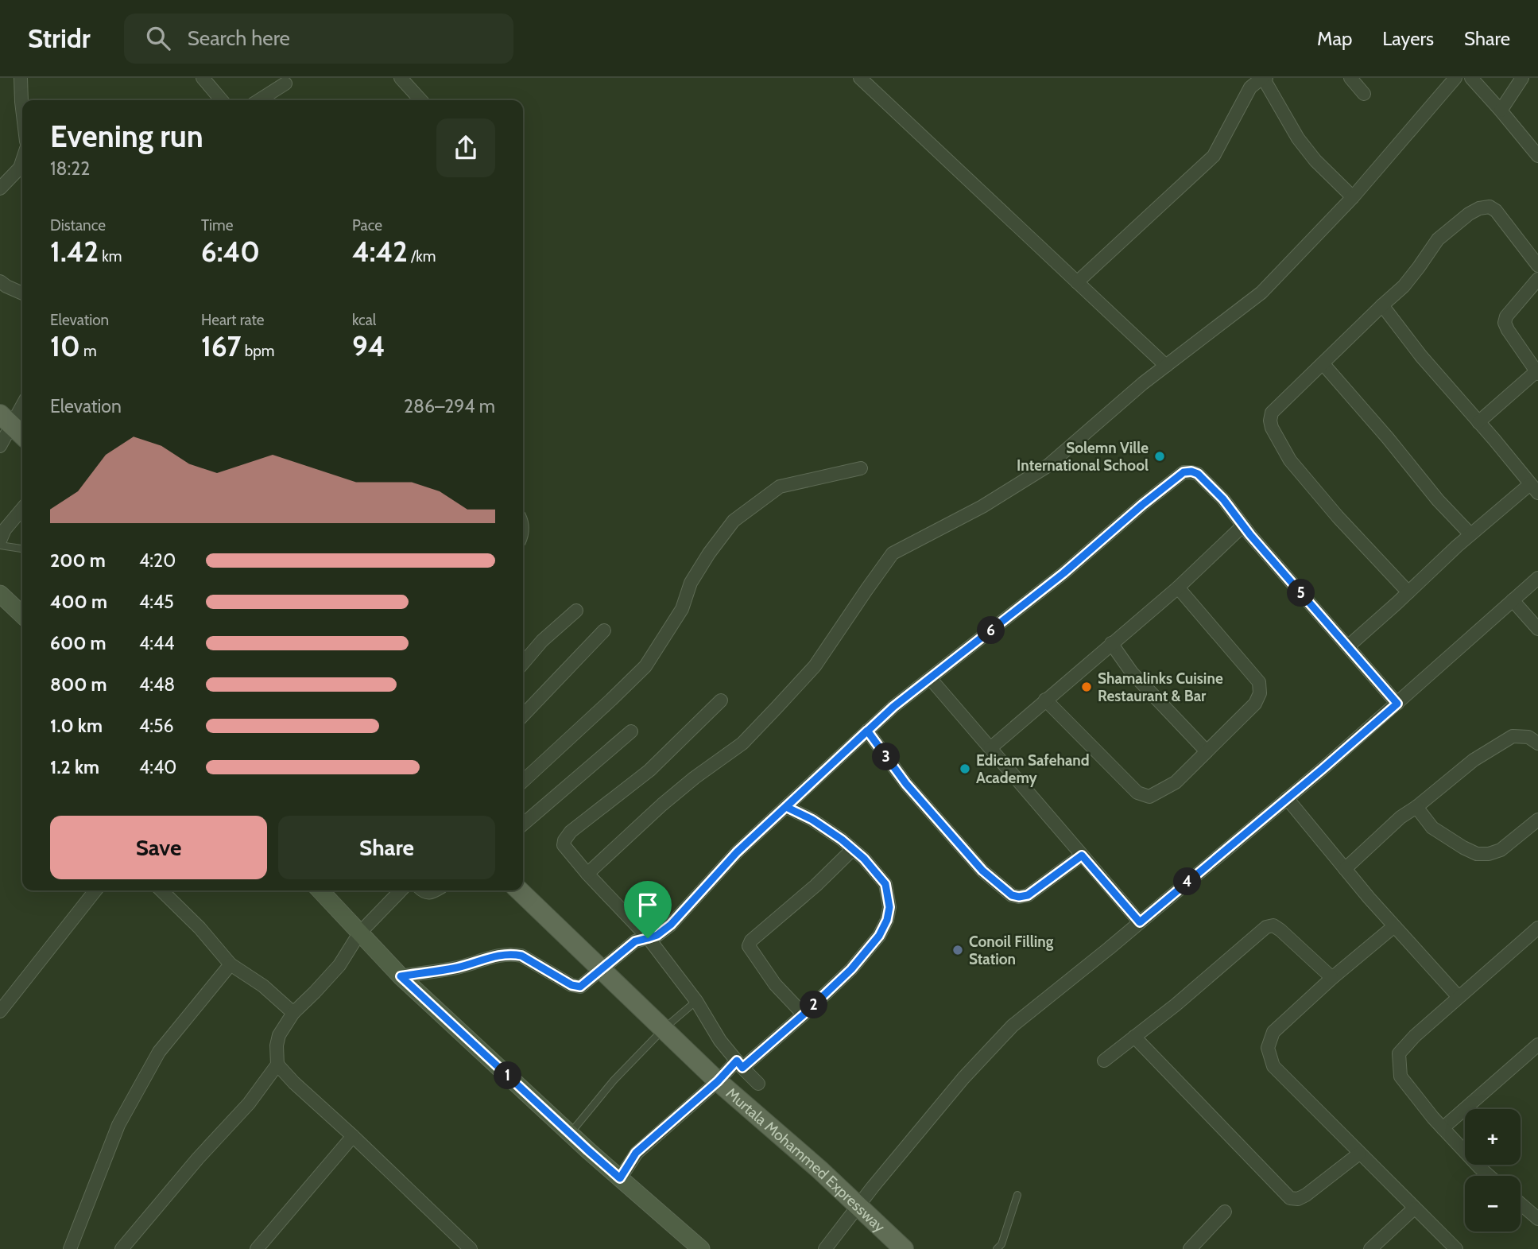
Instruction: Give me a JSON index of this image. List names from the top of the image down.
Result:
{
  "streets": {
    "main road": ["Murtala Mohammed Expressway"]
  },
  "places": [
    "Solemn Ville International School",
    "Shamalinks Cuisine Restaurant & Bar",
    "Edicam Safehand Academy",
    "Conoil Filling Station"
  ],
  "page": {
    "header": "Stridr",
    "search": "Search here",
    "nav": ["Map", "Layers", "Share"],
    "heading": ["Evening run", "18:22"],
    "stats": [
      ["Distance", "1.42 km"],
      ["Time", "6:40"],
      ["Pace", "4:42 /km"],
      ["Elevation", "10 m"],
      ["Heart rate", "167 bpm"],
      ["kcal", "94"]
    ],
    "chart": ["Elevation", "286–294 m"],
    "list": [
      {
        "name": "200 m",
        "note": "4:20"
      },
      {
        "name": "400 m",
        "note": "4:45"
      },
      {
        "name": "600 m",
        "note": "4:44"
      },
      {
        "name": "800 m",
        "note": "4:48"
      },
      {
        "name": "1.0 km",
        "note": "4:56"
      },
      {
        "name": "1.2 km",
        "note": "4:40"
      }
    ],
    "pins": [
      "5",
      "6",
      "3",
      "4",
      "2",
      "1"
    ],
    "buttons": ["Save", "Share"],
    "map_buttons": ["+", "−"]
  }
}
